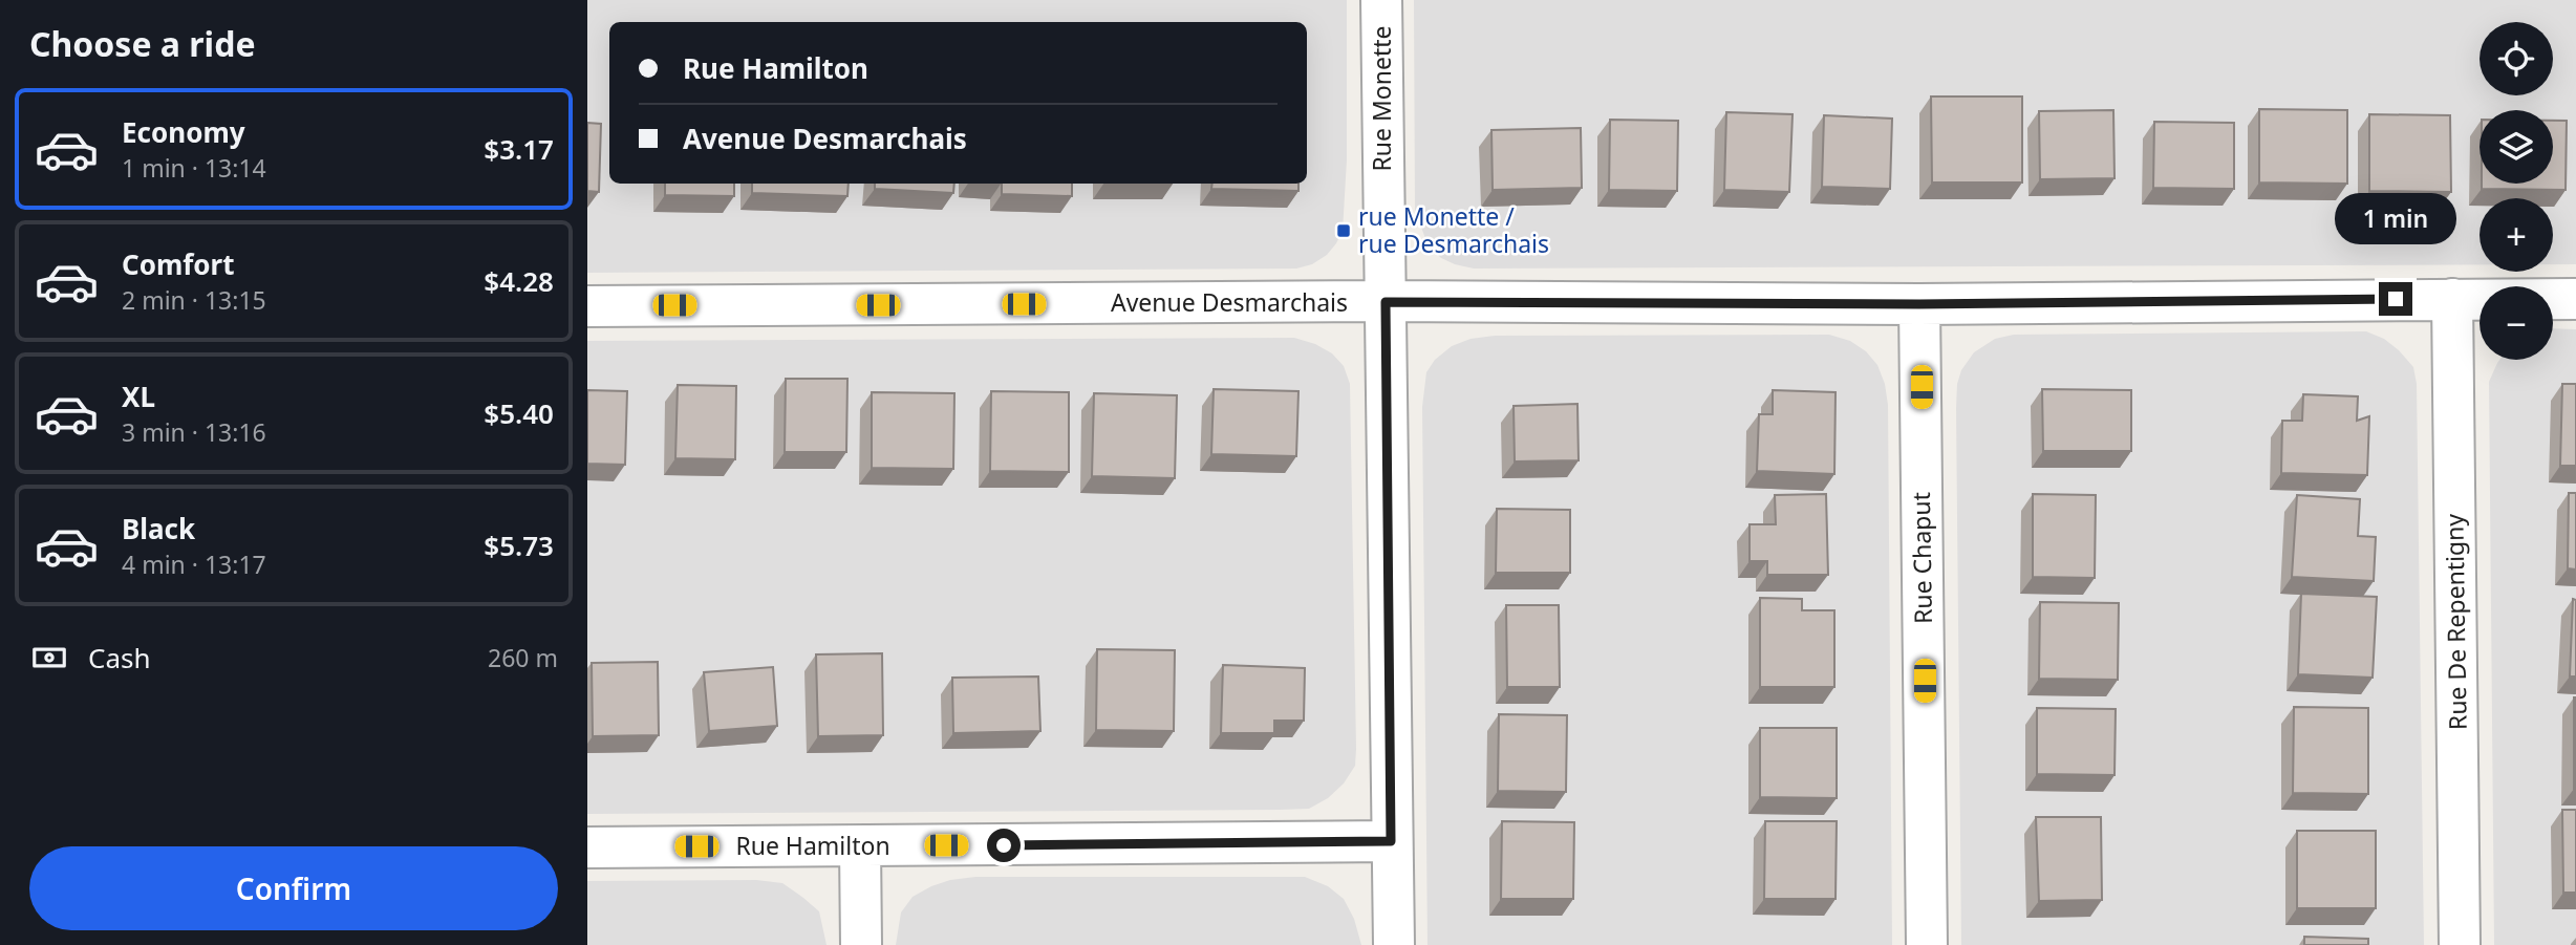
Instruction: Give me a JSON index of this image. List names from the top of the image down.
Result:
{
  "streets": {
    "street": [
      "Rue Monette",
      "Avenue Desmarchais",
      "Rue Chaput",
      "Rue De Repentigny",
      "Rue Hamilton"
    ]
  },
  "crossings": [
    ["Rue Monette", "Avenue Desmarchais"],
    ["Rue Monette", "Rue Hamilton"],
    ["Avenue Desmarchais", "Rue Chaput"],
    ["Avenue Desmarchais", "Rue De Repentigny"]
  ],
  "places": {
    "transit": ["rue Monette / rue Desmarchais"]
  },
  "page": {
    "heading": "Choose a ride",
    "map_buttons": ["+", "−"],
    "banner": ["Rue Hamilton", "Avenue Desmarchais"],
    "list": [
      {
        "name": "Economy",
        "note": "1 min · 13:14",
        "value": "$3.17"
      },
      {
        "name": "Comfort",
        "note": "2 min · 13:15",
        "value": "$4.28"
      },
      {
        "name": "XL",
        "note": "3 min · 13:16",
        "value": "$5.40"
      },
      {
        "name": "Black",
        "note": "4 min · 13:17",
        "value": "$5.73"
      }
    ],
    "bubble": "1 min",
    "pay": ["Cash", "260 m"],
    "buttons": "Confirm"
  }
}
